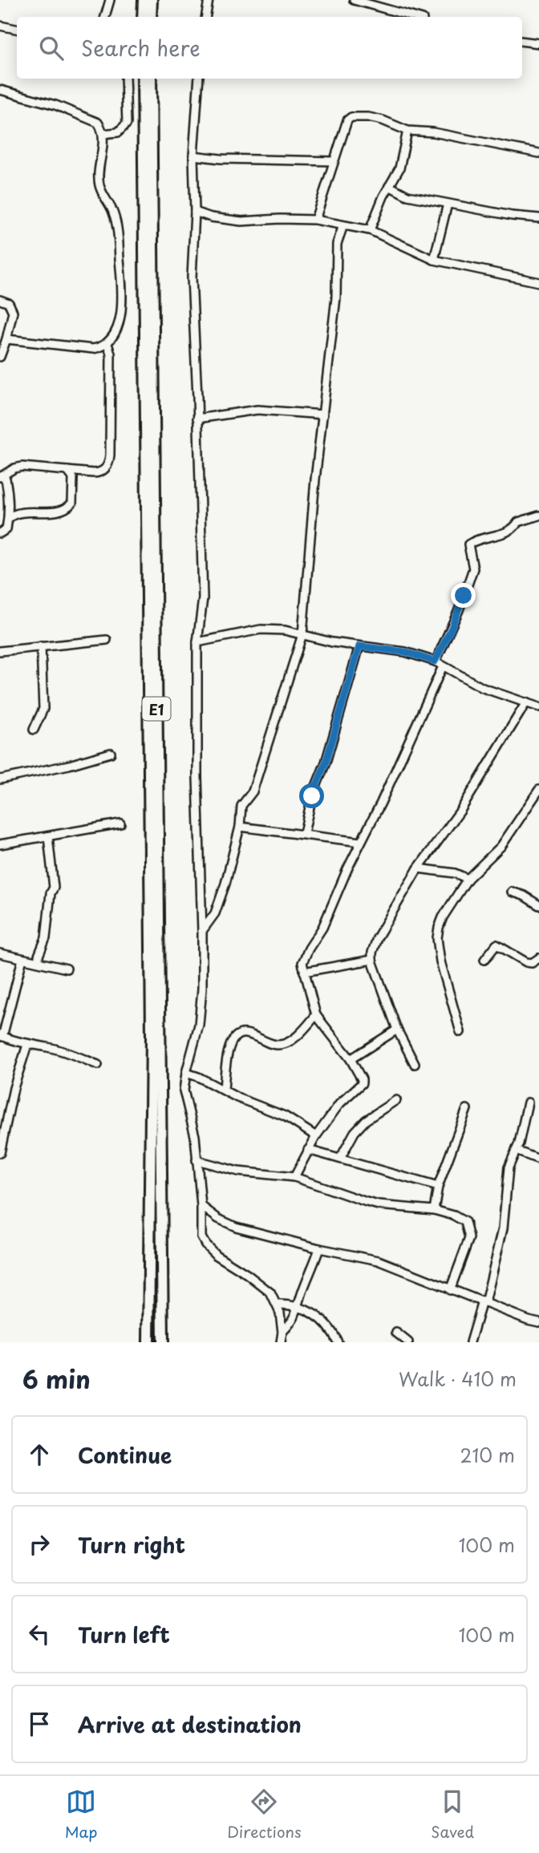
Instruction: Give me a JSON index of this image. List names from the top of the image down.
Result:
{
  "streets": {
    "highway": ["E1"]
  },
  "page": {
    "search": "Search here",
    "heading": ["6 min", "Walk · 410 m"],
    "list": [
      ["Continue", "210 m"],
      ["Turn right", "100 m"],
      ["Turn left", "100 m"],
      "Arrive at destination"
    ],
    "nav": ["Map", "Directions", "Saved"]
  }
}
